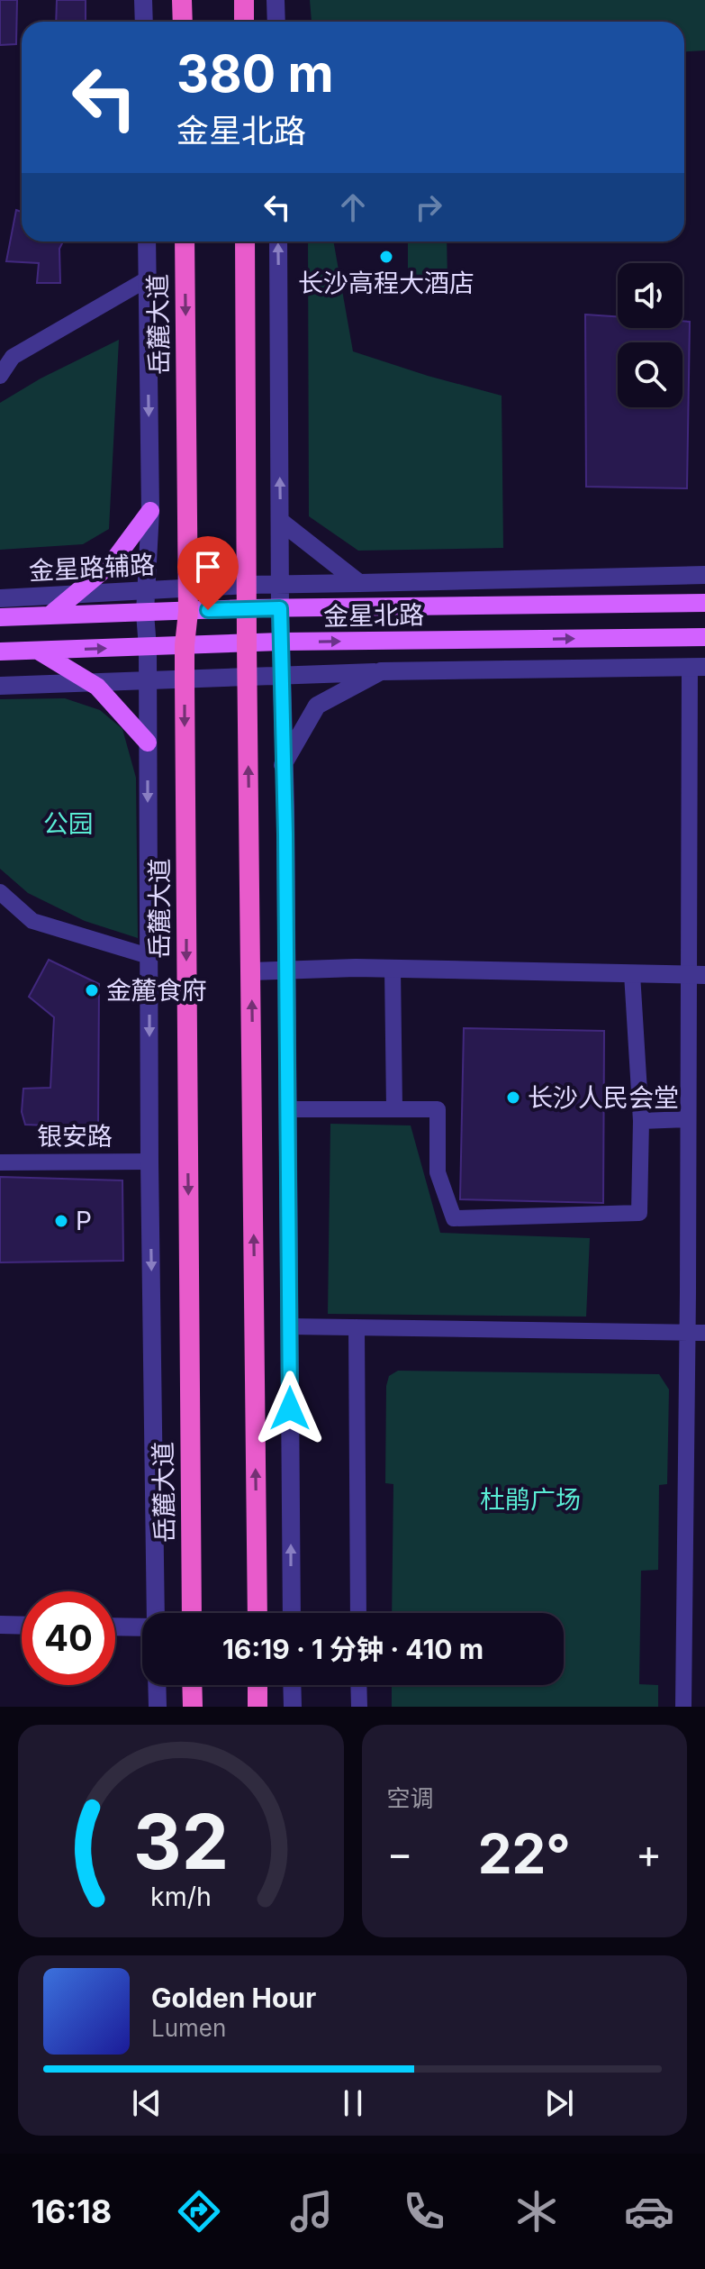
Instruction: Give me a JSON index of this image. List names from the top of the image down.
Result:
{
  "streets": {
    "highway": ["岳麓大道"],
    "main road": ["金星北路"],
    "street": ["金星路辅路", "银安路"]
  },
  "crossings": [
    ["岳麓大道", "金星路辅路"],
    ["岳麓大道", "金星北路"]
  ],
  "parks": ["公园", "杜鹃广场"],
  "places": [
    "长沙高程大酒店",
    "金麓食府",
    "长沙人民会堂",
    "P"
  ],
  "page": {
    "turn": ["380 m", "金星北路"],
    "limit": "40",
    "trip": "16:19 · 1 分钟 · 410 m",
    "tile": "空调",
    "heat": ["−", "22°", "+"],
    "song": ["Golden Hour", "Lumen"],
    "tabs": "16:18",
    "gauge": ["32", "km/h"]
  }
}
